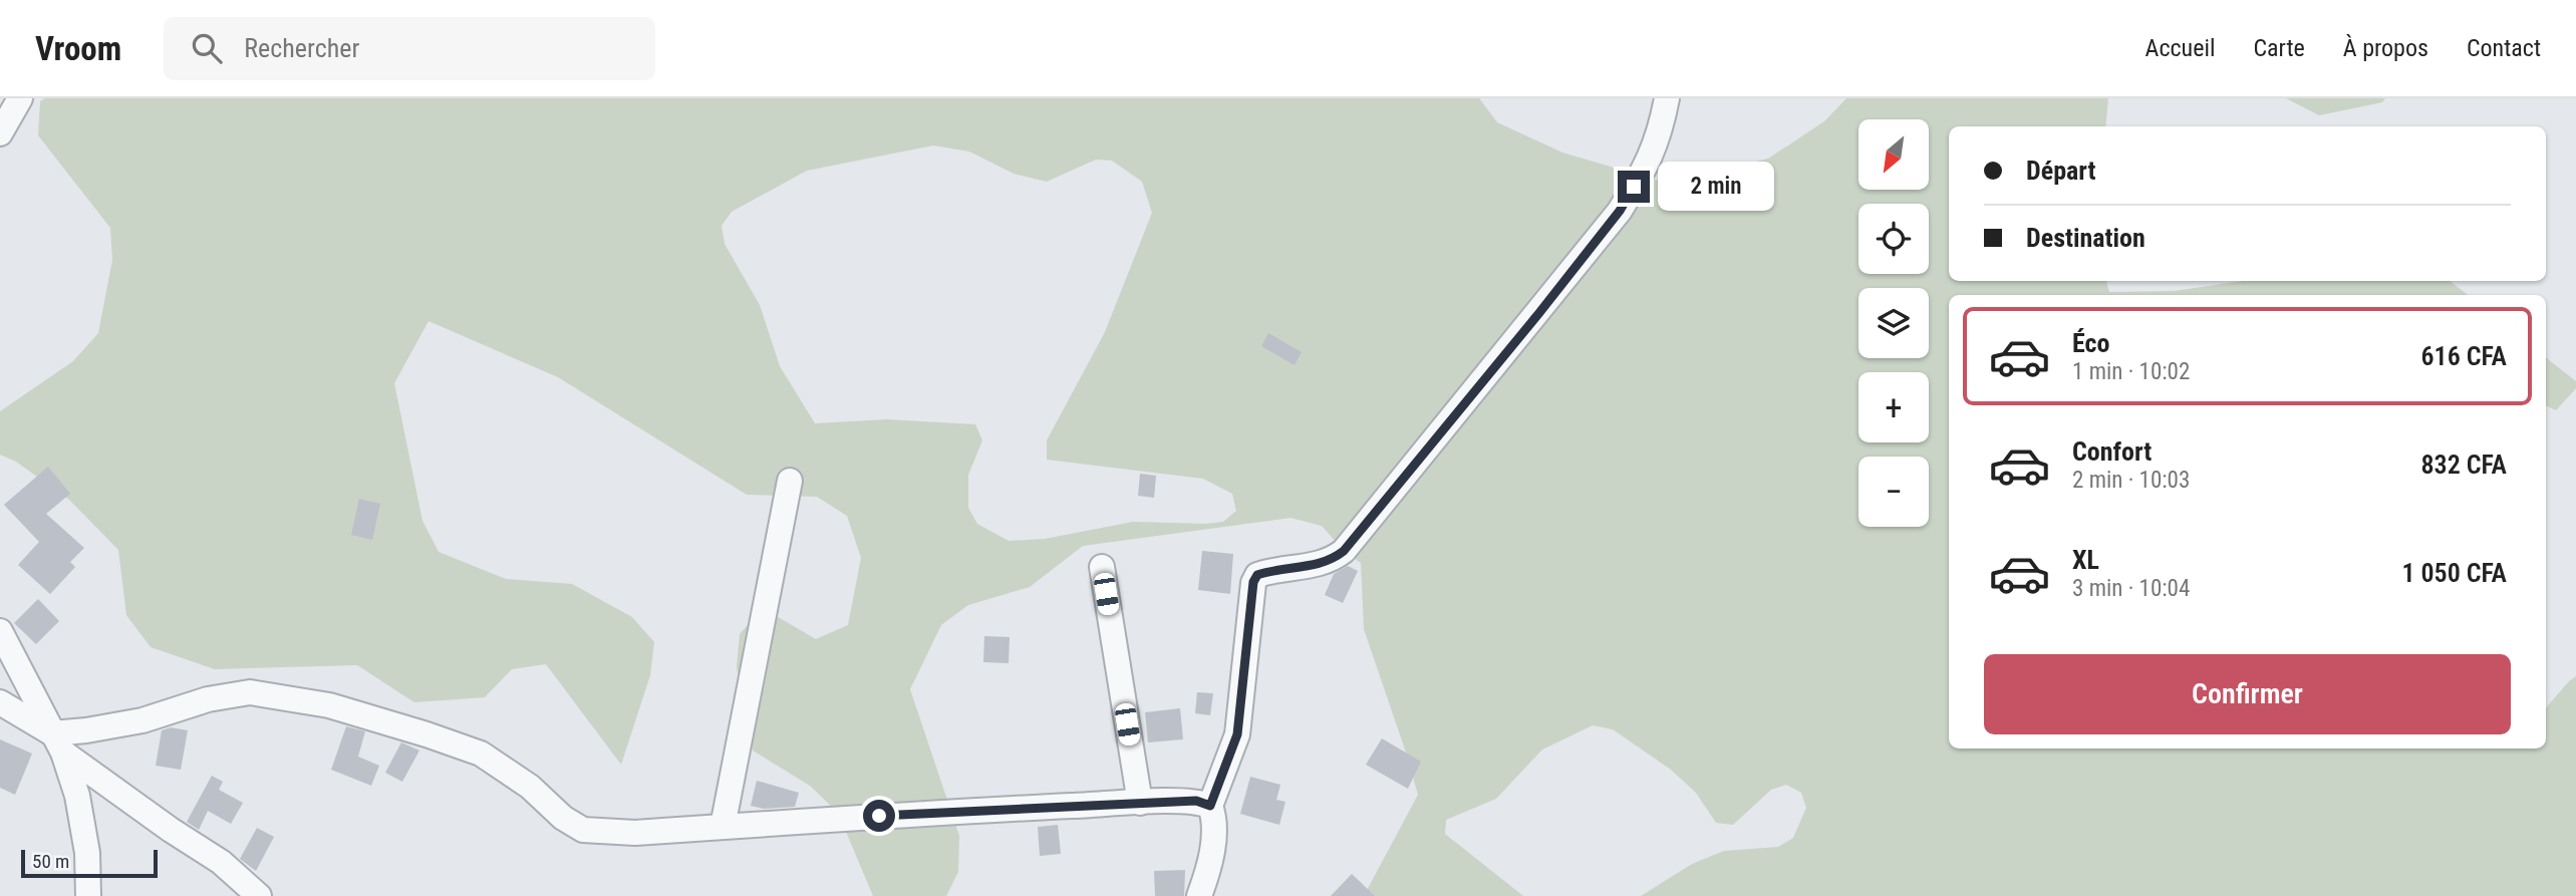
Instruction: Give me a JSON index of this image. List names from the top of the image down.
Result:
{
  "scale_bar": "50 m",
  "north": "bottom left",
  "page": {
    "header": "Vroom",
    "search": "Rechercher",
    "nav": [
      "Accueil",
      "Carte",
      "À propos",
      "Contact"
    ],
    "map_buttons": ["+", "−"],
    "banner": ["Départ", "Destination"],
    "bubble": "2 min",
    "list": [
      {
        "name": "Éco",
        "note": "1 min · 10:02",
        "value": "616 CFA"
      },
      {
        "name": "Confort",
        "note": "2 min · 10:03",
        "value": "832 CFA"
      },
      {
        "name": "XL",
        "note": "3 min · 10:04",
        "value": "1 050 CFA"
      }
    ],
    "buttons": "Confirmer",
    "scale": "50 m"
  }
}
